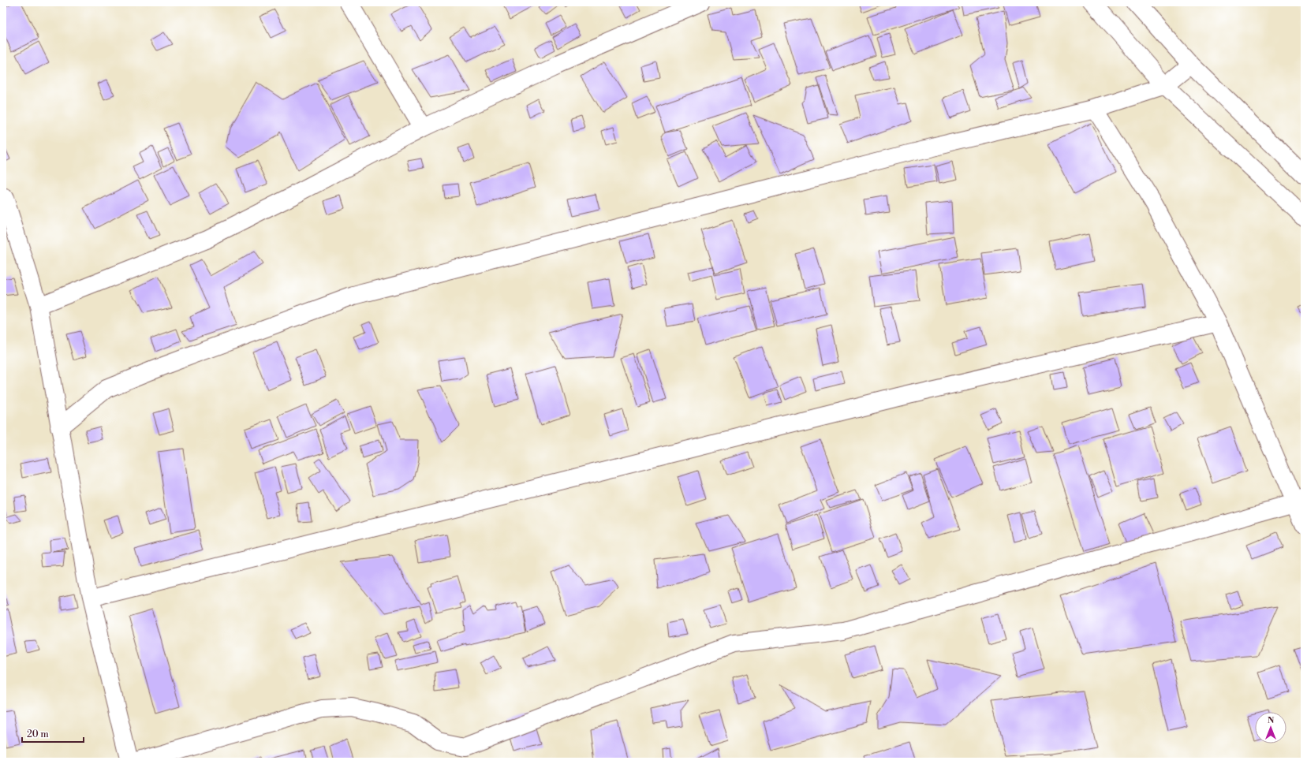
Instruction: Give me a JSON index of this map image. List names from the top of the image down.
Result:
{
  "scale_bar": "20 m",
  "north": "top"
}
